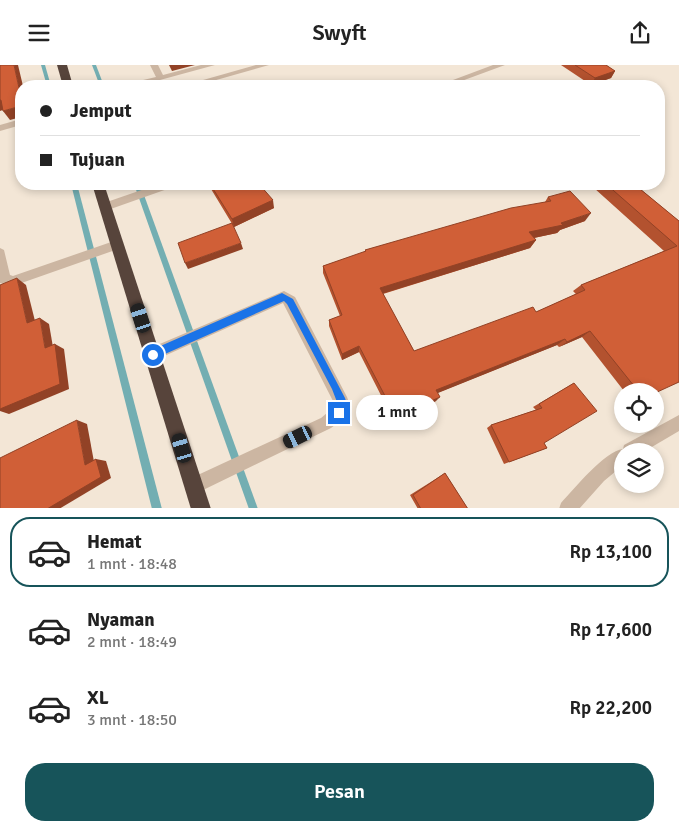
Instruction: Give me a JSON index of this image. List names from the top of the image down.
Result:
{
  "page": {
    "header": "Swyft",
    "banner": ["Jemput", "Tujuan"],
    "bubble": "1 mnt",
    "list": [
      {
        "name": "Hemat",
        "note": "1 mnt · 18:48",
        "value": "Rp 13,100"
      },
      {
        "name": "Nyaman",
        "note": "2 mnt · 18:49",
        "value": "Rp 17,600"
      },
      {
        "name": "XL",
        "note": "3 mnt · 18:50",
        "value": "Rp 22,200"
      }
    ],
    "buttons": "Pesan"
  }
}
